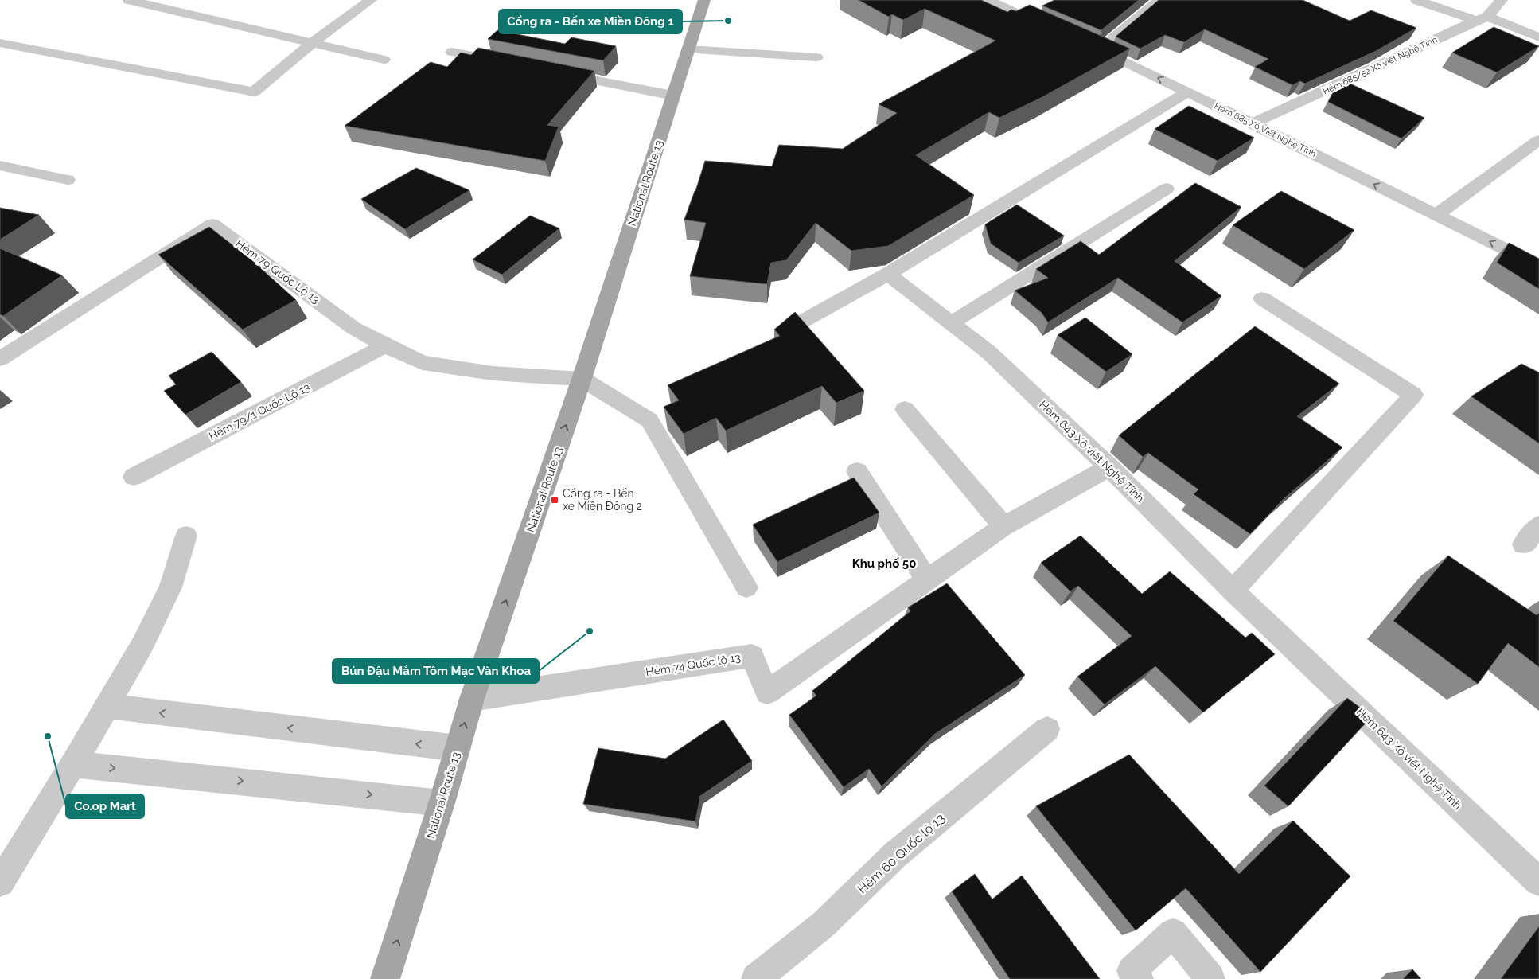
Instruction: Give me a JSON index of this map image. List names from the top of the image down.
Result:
{
  "streets": {
    "main road": ["National Route 13"],
    "street": [
      "Hẻm 685/52 Xô viết Nghệ Tĩnh",
      "Hẻm 685 Xô Viết Nghệ Tĩnh",
      "Hẻm 79 Quốc Lộ 13",
      "Hẻm 79/1 Quốc Lộ 13",
      "Hẻm 643 Xô viết Nghệ Tĩnh",
      "Hẻm 74 Quốc lộ 13",
      "Hẻm 60 Quốc lộ 13"
    ]
  },
  "crossings": [
    ["Hẻm 685/52 Xô viết Nghệ Tĩnh", "Hẻm 685 Xô Viết Nghệ Tĩnh"],
    ["National Route 13", "Hẻm 79 Quốc Lộ 13"],
    ["National Route 13", "Hẻm 74 Quốc lộ 13"],
    ["Hẻm 79 Quốc Lộ 13", "Hẻm 79/1 Quốc Lộ 13"]
  ],
  "one_way": ["National Route 13"],
  "districts": ["Khu phố 50"],
  "places": {
    "other": ["Cổng ra - Bến xe Miền Đông 1", "Bún Đậu Mắm Tôm Mạc Văn Khoa", "Co.op Mart"],
    "transit": ["Cổng ra - Bến xe Miền Đông 2"]
  }
}
